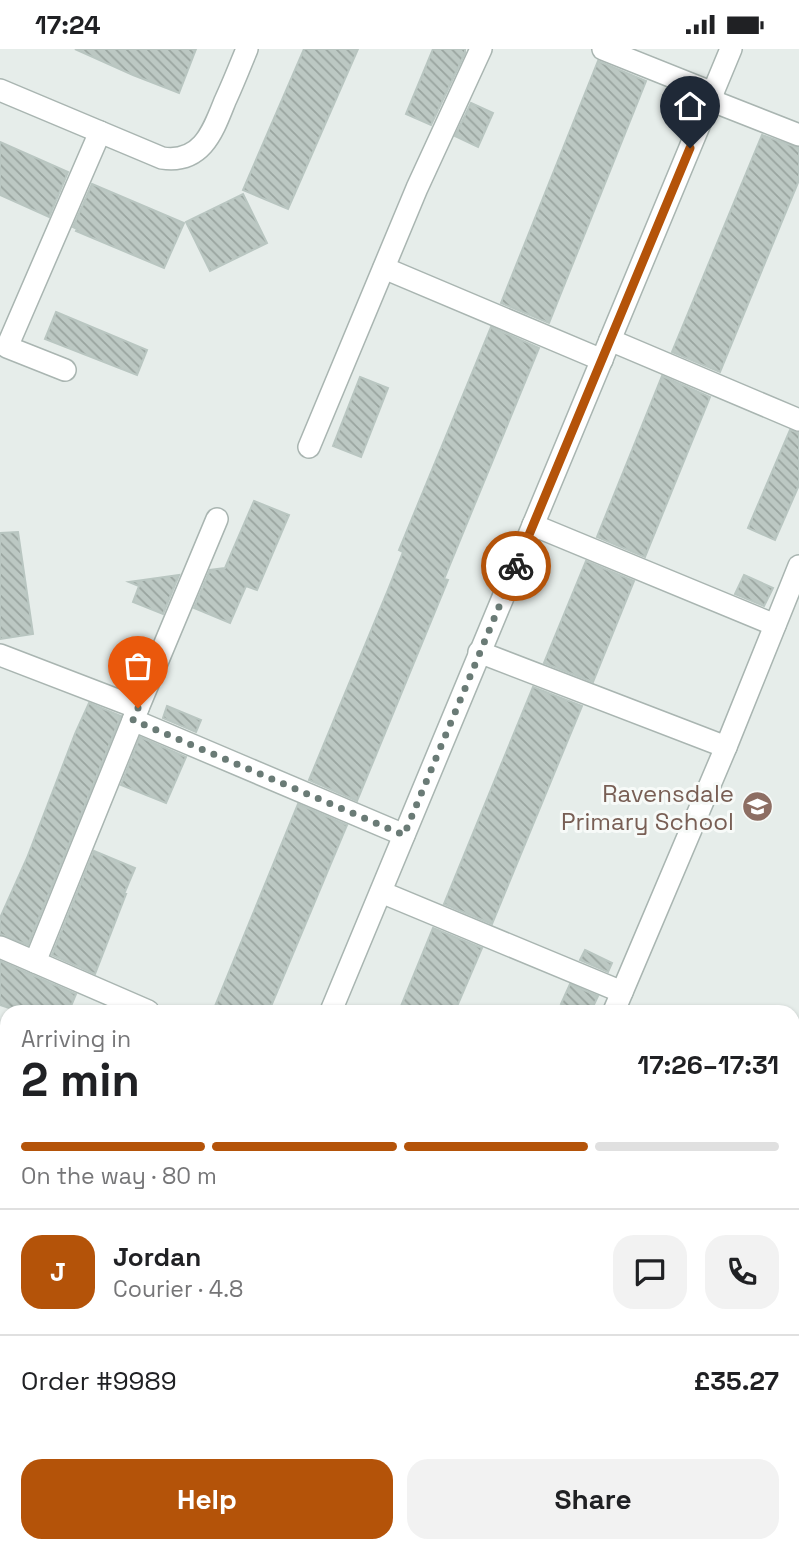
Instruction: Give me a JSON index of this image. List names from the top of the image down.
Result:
{
  "places": {
    "school or university": ["Ravensdale Primary School"]
  },
  "page": {
    "status": "17:24",
    "heading": ["2 min", "Arriving in", "17:26–17:31"],
    "panel": [
      "Jordan",
      "Courier · 4.8",
      "Order #9989",
      "£35.27"
    ],
    "bar": "On the way · 80 m",
    "round": "J",
    "buttons": ["Help", "Share"]
  }
}
